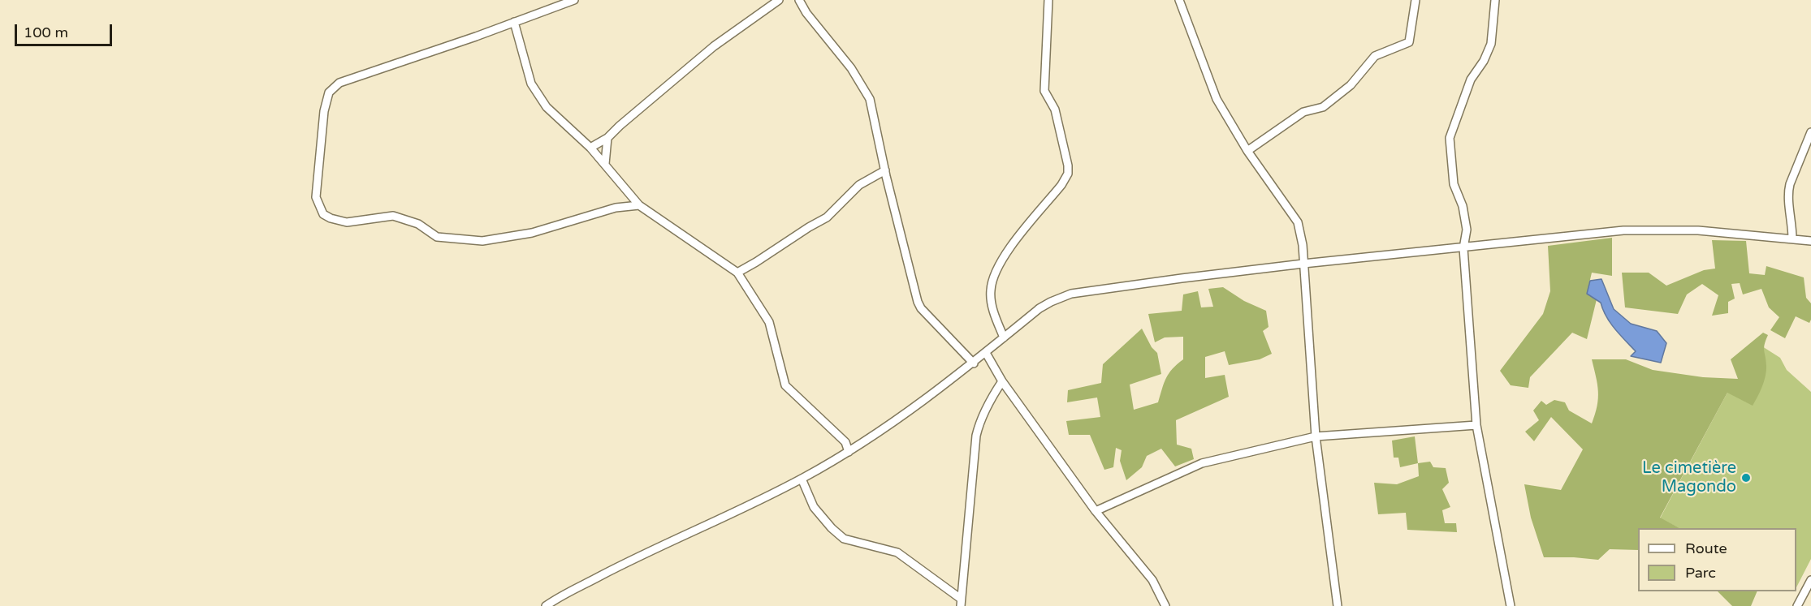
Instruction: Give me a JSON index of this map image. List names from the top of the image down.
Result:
{
  "places": ["Le cimetière Magondo"],
  "legend": ["Route", "Parc"],
  "scale_bar": "100 m"
}
